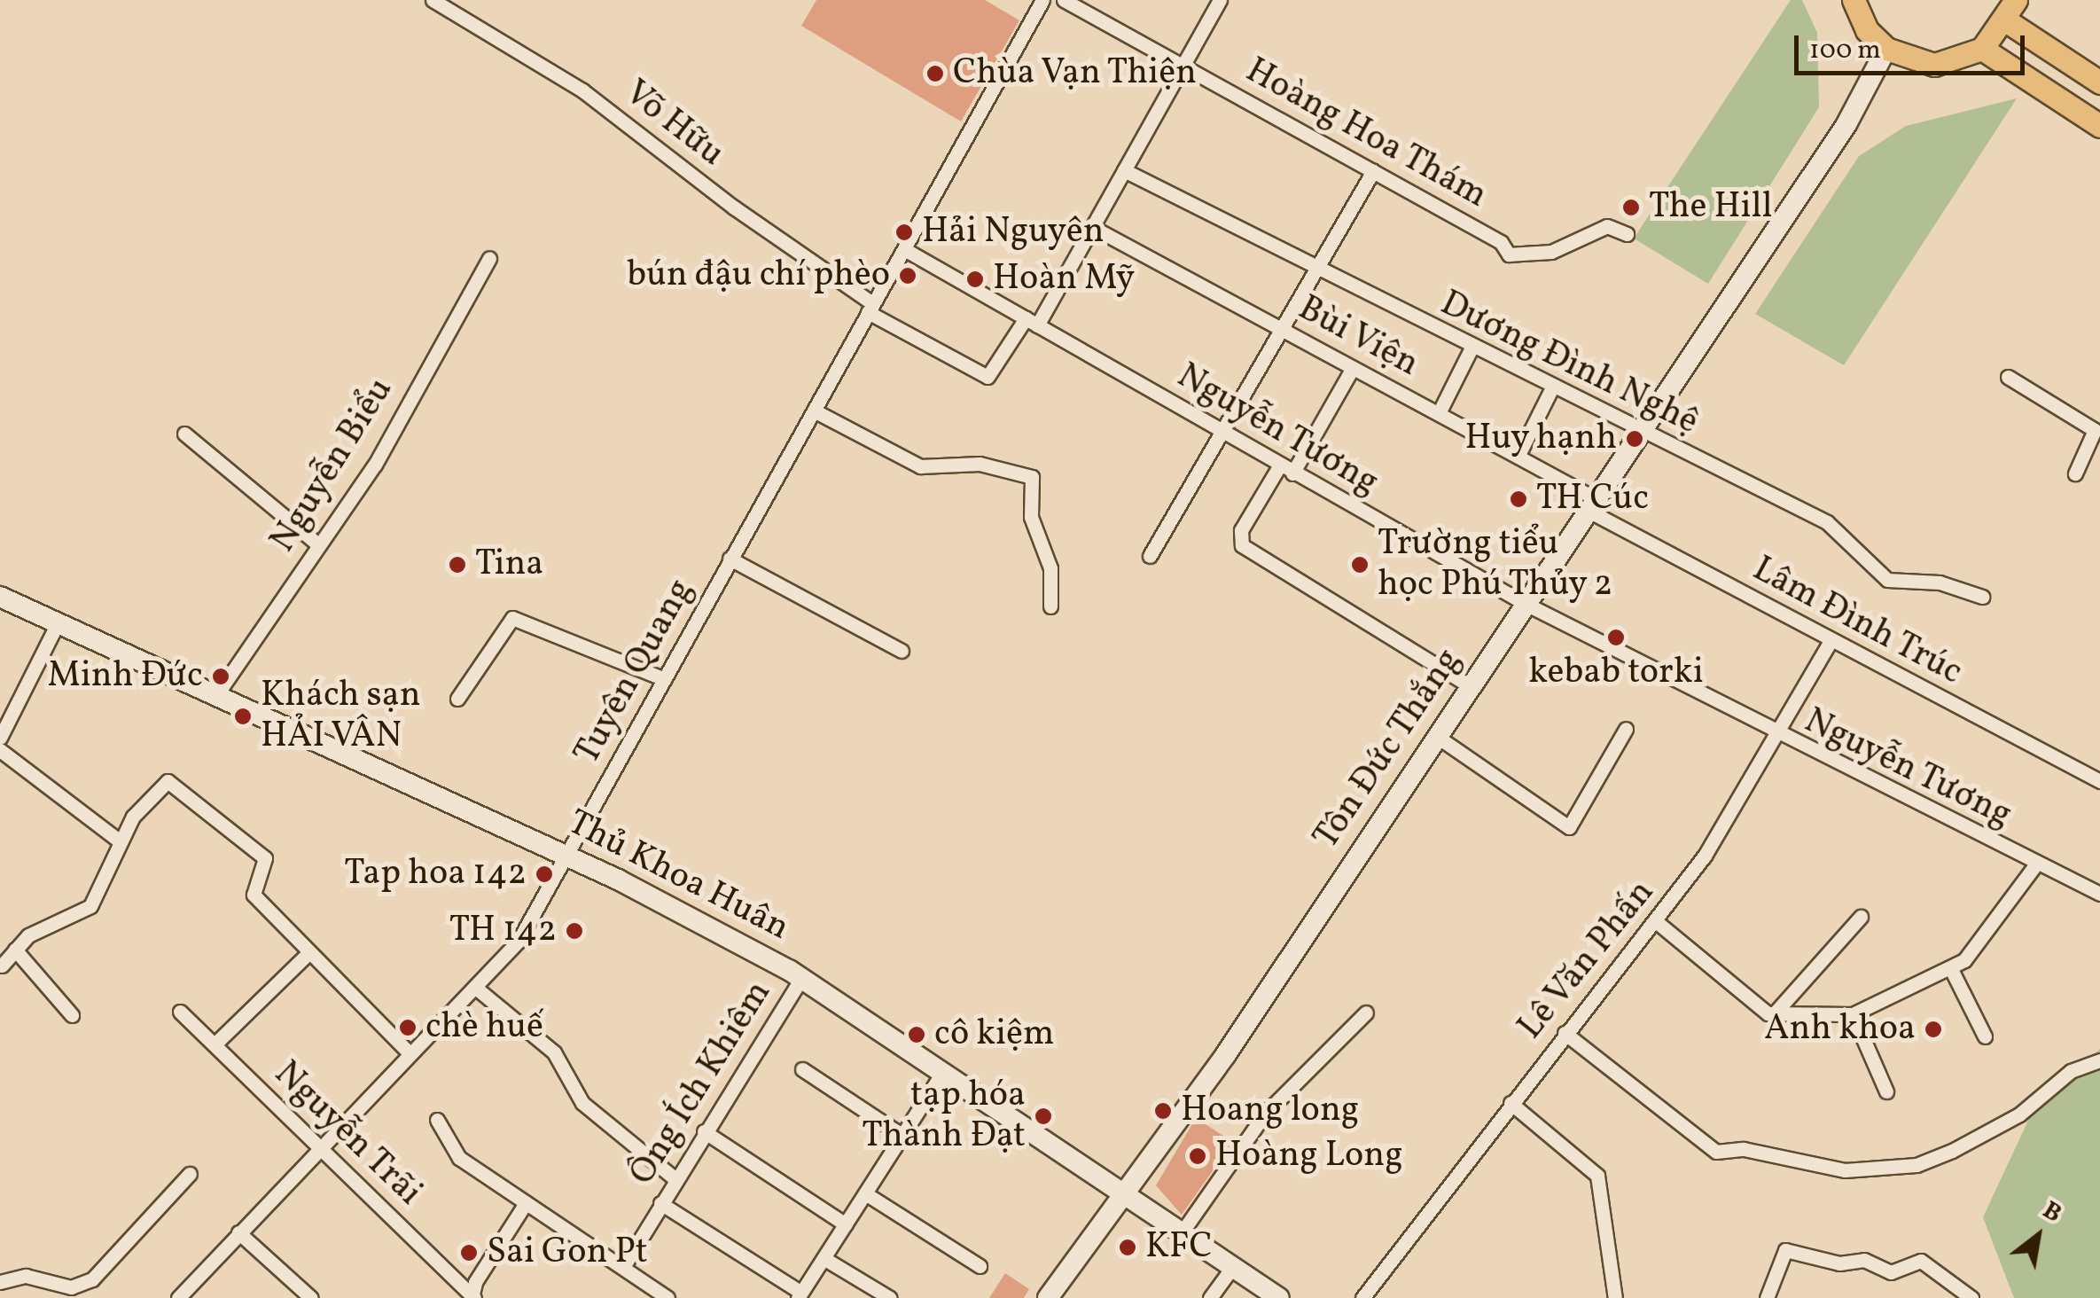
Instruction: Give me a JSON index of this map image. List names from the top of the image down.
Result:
{
  "streets": {
    "street": [
      "Võ Hữu",
      "Hoàng Hoa Thám",
      "Bùi Viện",
      "Dương Đình Nghệ",
      "Nguyễn Tương",
      "Nguyễn Biểu",
      "Lâm Đình Trúc",
      "Tuyên Quang",
      "Tôn Đức Thắng",
      "Thủ Khoa Huân",
      "Lê Văn Phấn",
      "Ông Ích Khiêm",
      "Nguyễn Trãi"
    ]
  },
  "crossings": [
    ["Võ Hữu", "Nguyễn Tương"],
    ["Võ Hữu", "Tuyên Quang"],
    ["Bùi Viện", "Lâm Đình Trúc"],
    ["Bùi Viện", "Tôn Đức Thắng"],
    ["Dương Đình Nghệ", "Tôn Đức Thắng"],
    ["Nguyễn Tương", "Tuyên Quang"],
    ["Nguyễn Tương", "Tôn Đức Thắng"],
    ["Nguyễn Tương", "Lê Văn Phấn"],
    ["Nguyễn Biểu", "Thủ Khoa Huân"],
    ["Lâm Đình Trúc", "Tôn Đức Thắng"],
    ["Lâm Đình Trúc", "Lê Văn Phấn"],
    ["Tuyên Quang", "Thủ Khoa Huân"],
    ["Tuyên Quang", "Nguyễn Trãi"],
    ["Tôn Đức Thắng", "Thủ Khoa Huân"],
    ["Thủ Khoa Huân", "Ông Ích Khiêm"]
  ],
  "places": [
    "Chùa Vạn Thiện",
    "The Hill",
    "Hải Nguyên",
    "bún đậu chí phèo",
    "Hoàn Mỹ",
    "Huy hạnh",
    "TH Cúc",
    "Tina",
    "Trường tiểu học Phú Thủy 2",
    "kebab torki",
    "Minh Đức",
    "Khách sạn HẢI VÂN",
    "Tap hoa 142",
    "TH 142",
    "chè huế",
    "Anh khoa",
    "cô kiệm",
    "Hoang long",
    "tạp hóa Thành Đạt",
    "Hoàng Long",
    "KFC",
    "Sai Gon Pt"
  ],
  "scale_bar": "100 m",
  "north": "top right"
}
